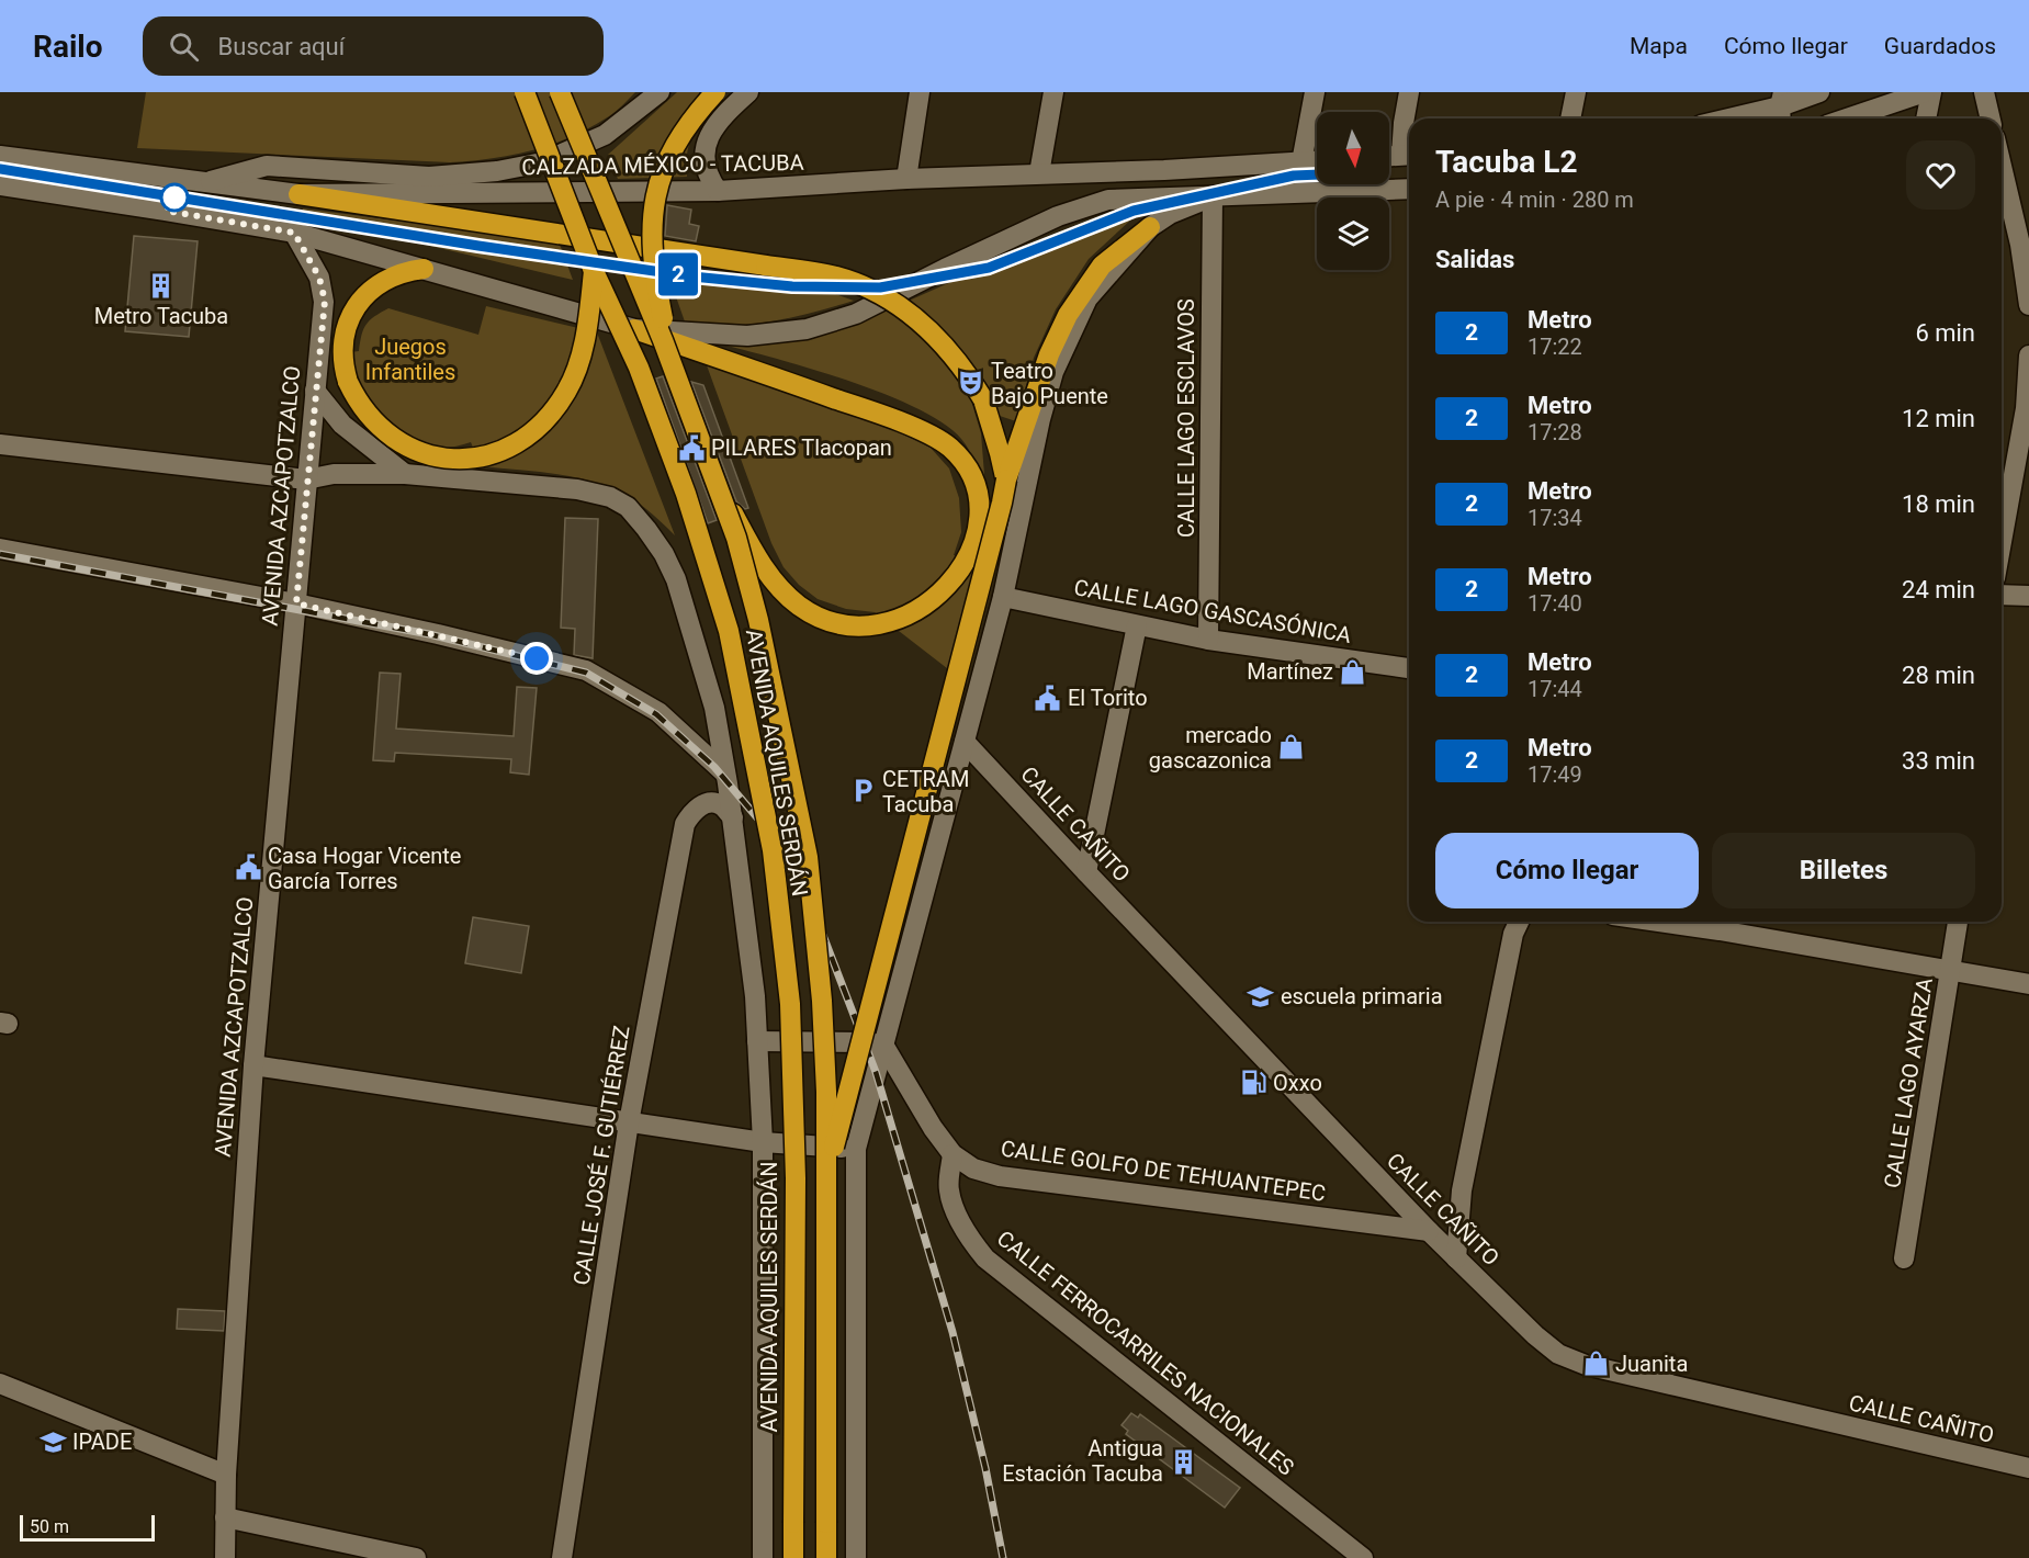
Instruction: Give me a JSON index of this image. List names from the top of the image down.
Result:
{
  "streets": {
    "highway": ["AVENIDA AQUILES SERDÁN"],
    "street": [
      "CALZADA MÉXICO - TACUBA",
      "CALLE LAGO ESCLAVOS",
      "AVENIDA AZCAPOTZALCO",
      "CALLE LAGO GASCASÓNICA",
      "CALLE CAÑITO",
      "CALLE LAGO AYARZA",
      "CALLE JOSÉ F. GUTIÉRREZ",
      "CALLE GOLFO DE TEHUANTEPEC",
      "CALLE FERROCARRILES NACIONALES"
    ]
  },
  "crossings": [
    ["CALLE LAGO ESCLAVOS", "CALLE LAGO GASCASÓNICA"],
    ["AVENIDA AQUILES SERDÁN", "CALLE JOSÉ F. GUTIÉRREZ"],
    ["CALLE CAÑITO", "CALLE GOLFO DE TEHUANTEPEC"],
    ["CALLE GOLFO DE TEHUANTEPEC", "CALLE FERROCARRILES NACIONALES"]
  ],
  "parks": ["Juegos Infantiles"],
  "places": {
    "building": ["Metro Tacuba", "Antigua Estación Tacuba"],
    "theatre": ["Teatro Bajo Puente"],
    "public building": ["PILARES Tlacopan", "El Torito", "Casa Hogar Vicente García Torres"],
    "shop": ["Martínez", "mercado gascazonica", "Juanita"],
    "parking": ["CETRAM Tacuba"],
    "school or university": ["escuela primaria", "IPADE"],
    "fuel station": ["Oxxo"]
  },
  "lines": ["metro line 2"],
  "scale_bar": "50 m",
  "north": "bottom",
  "page": {
    "header": "Railo",
    "search": "Buscar aquí",
    "nav": ["Mapa", "Cómo llegar", "Guardados"],
    "on_map": "2",
    "heading": [
      ["Tacuba L2", "A pie · 4 min · 280 m"],
      "Salidas"
    ],
    "list": [
      {
        "mark": "2",
        "name": "Metro",
        "note": "17:22",
        "value": "6 min"
      },
      {
        "mark": "2",
        "name": "Metro",
        "note": "17:28",
        "value": "12 min"
      },
      {
        "mark": "2",
        "name": "Metro",
        "note": "17:34",
        "value": "18 min"
      },
      {
        "mark": "2",
        "name": "Metro",
        "note": "17:40",
        "value": "24 min"
      },
      {
        "mark": "2",
        "name": "Metro",
        "note": "17:44",
        "value": "28 min"
      },
      {
        "mark": "2",
        "name": "Metro",
        "note": "17:49",
        "value": "33 min"
      }
    ],
    "buttons": ["Cómo llegar", "Billetes"],
    "scale": "50 m"
  }
}
